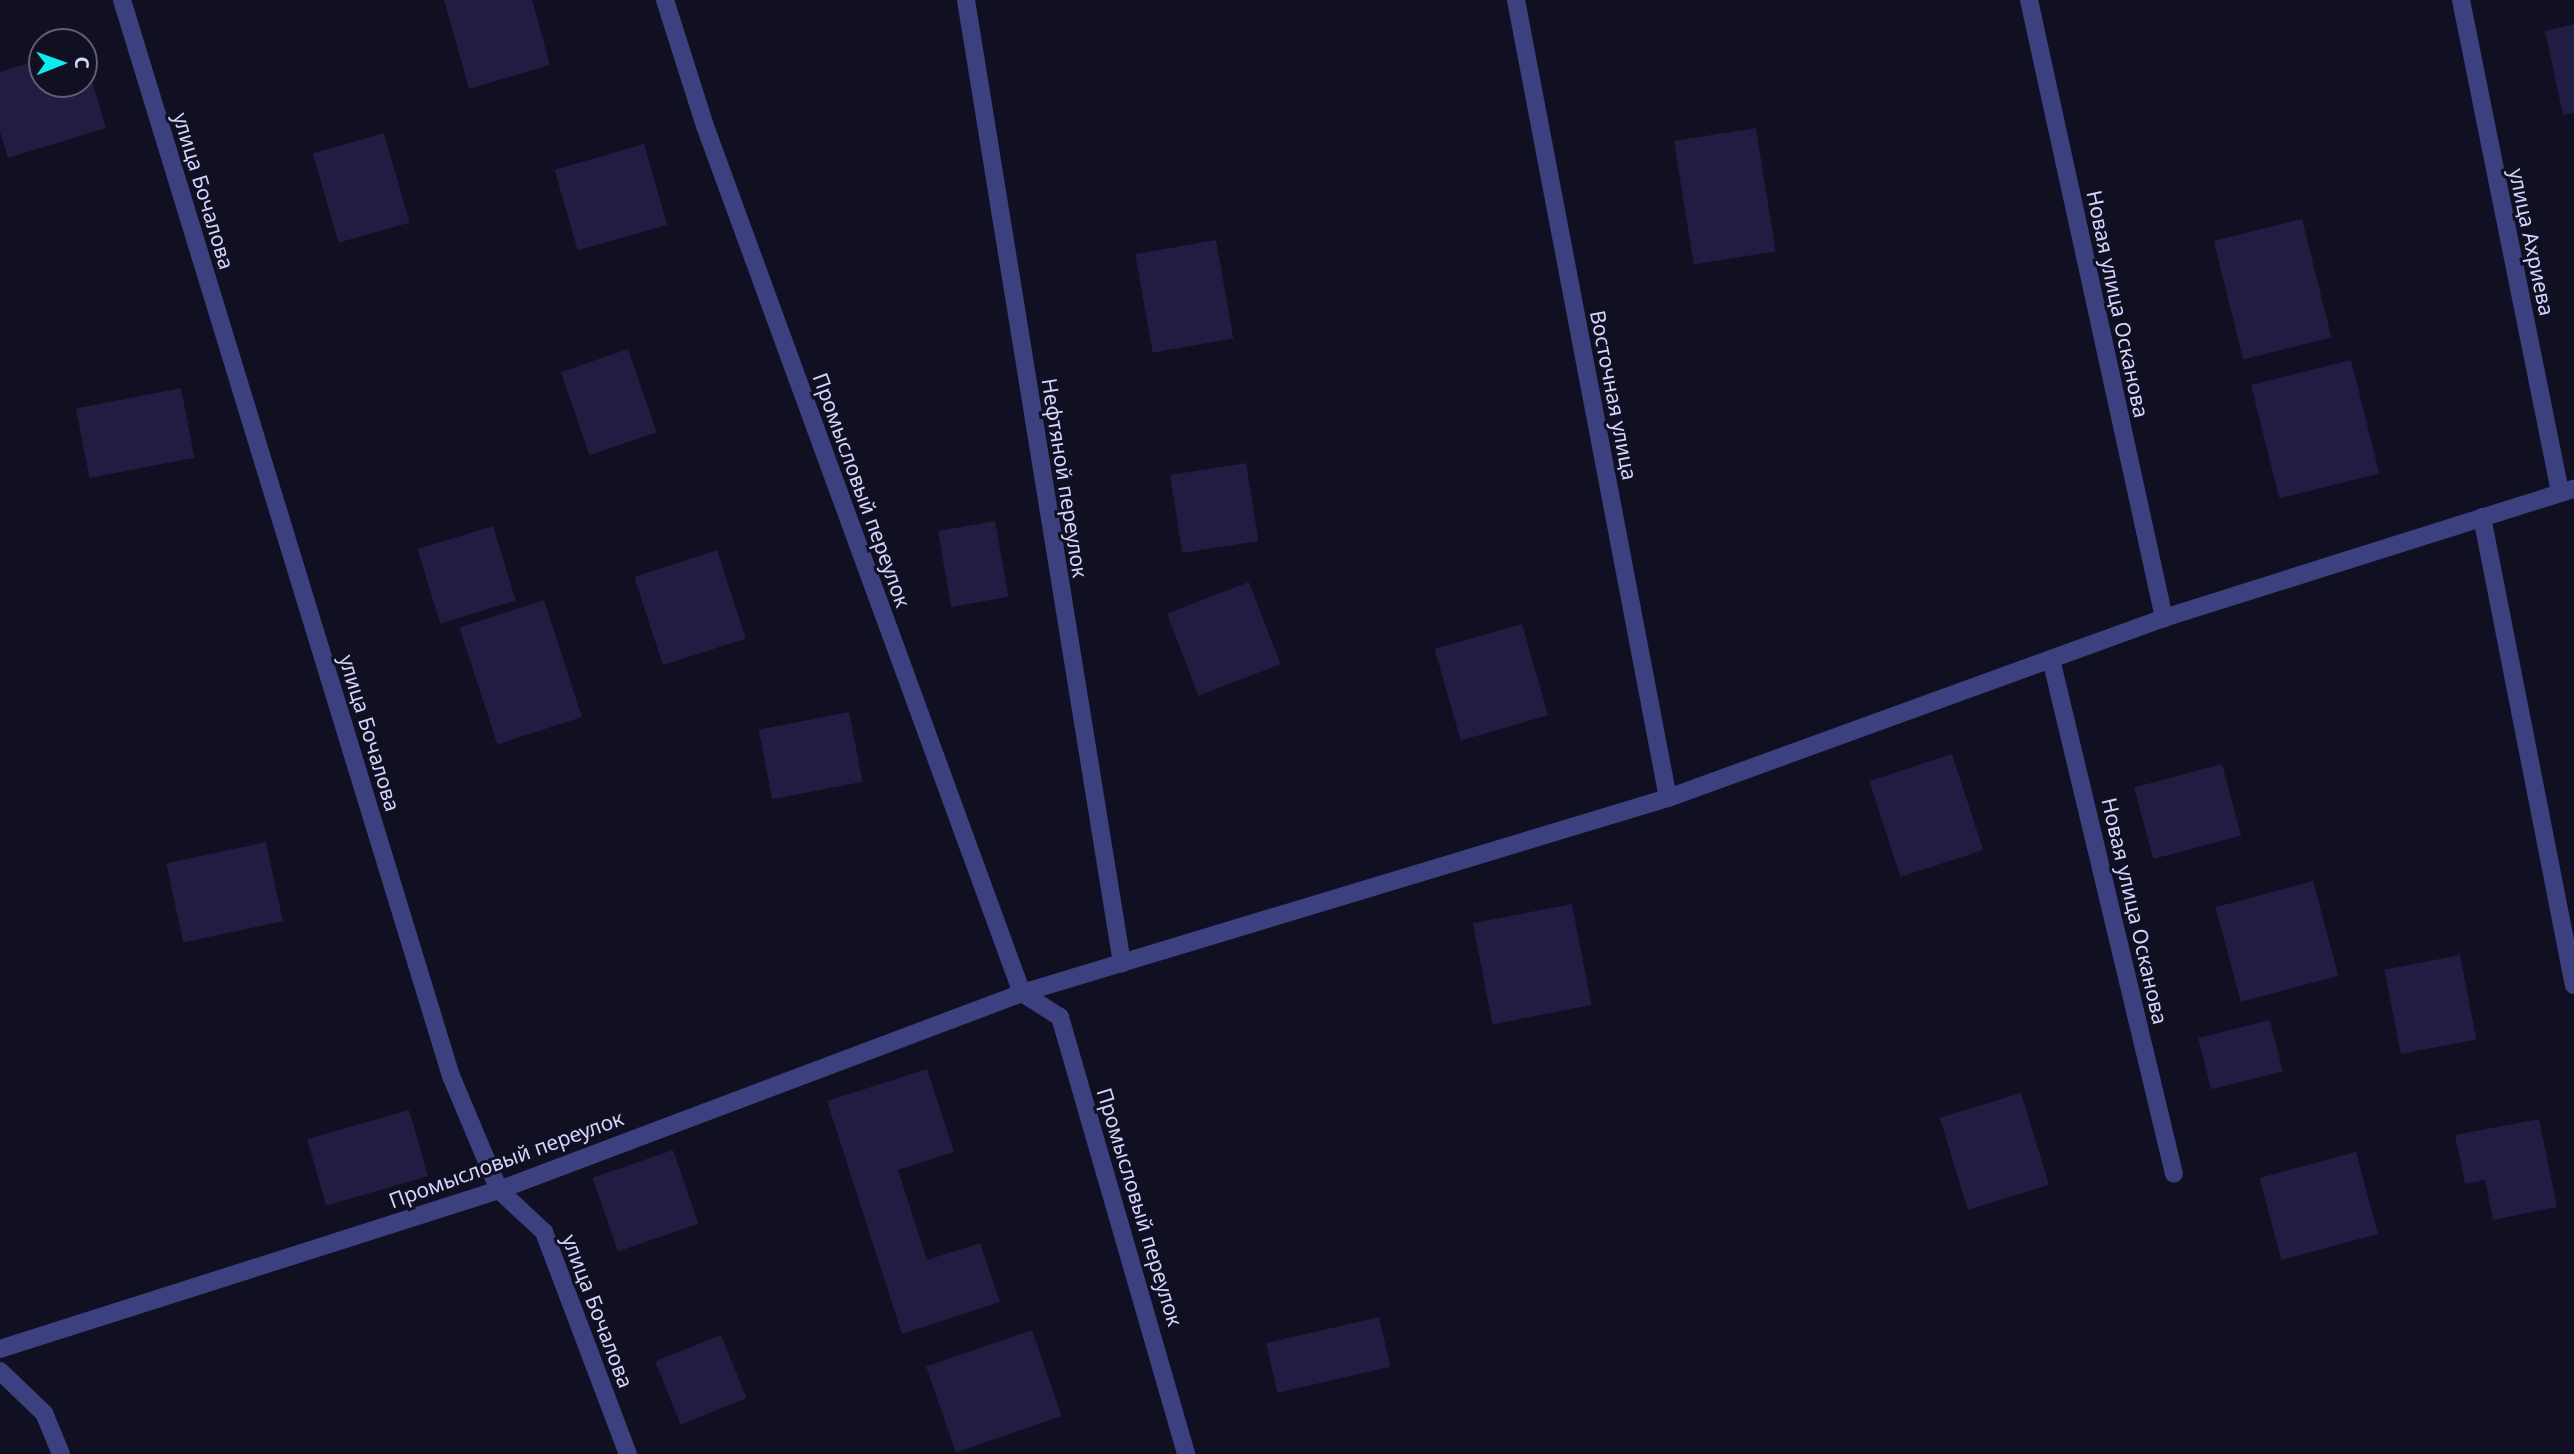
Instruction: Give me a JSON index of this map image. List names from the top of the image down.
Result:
{
  "streets": {
    "street": [
      "улица Бочалова",
      "улица Ахриева",
      "Новая улица Осканова",
      "Восточная улица",
      "Нефтяной переулок",
      "Промысловый переулок"
    ]
  },
  "crossings": [
    ["улица Бочалова", "Промысловый переулок"]
  ],
  "north": "right"
}
